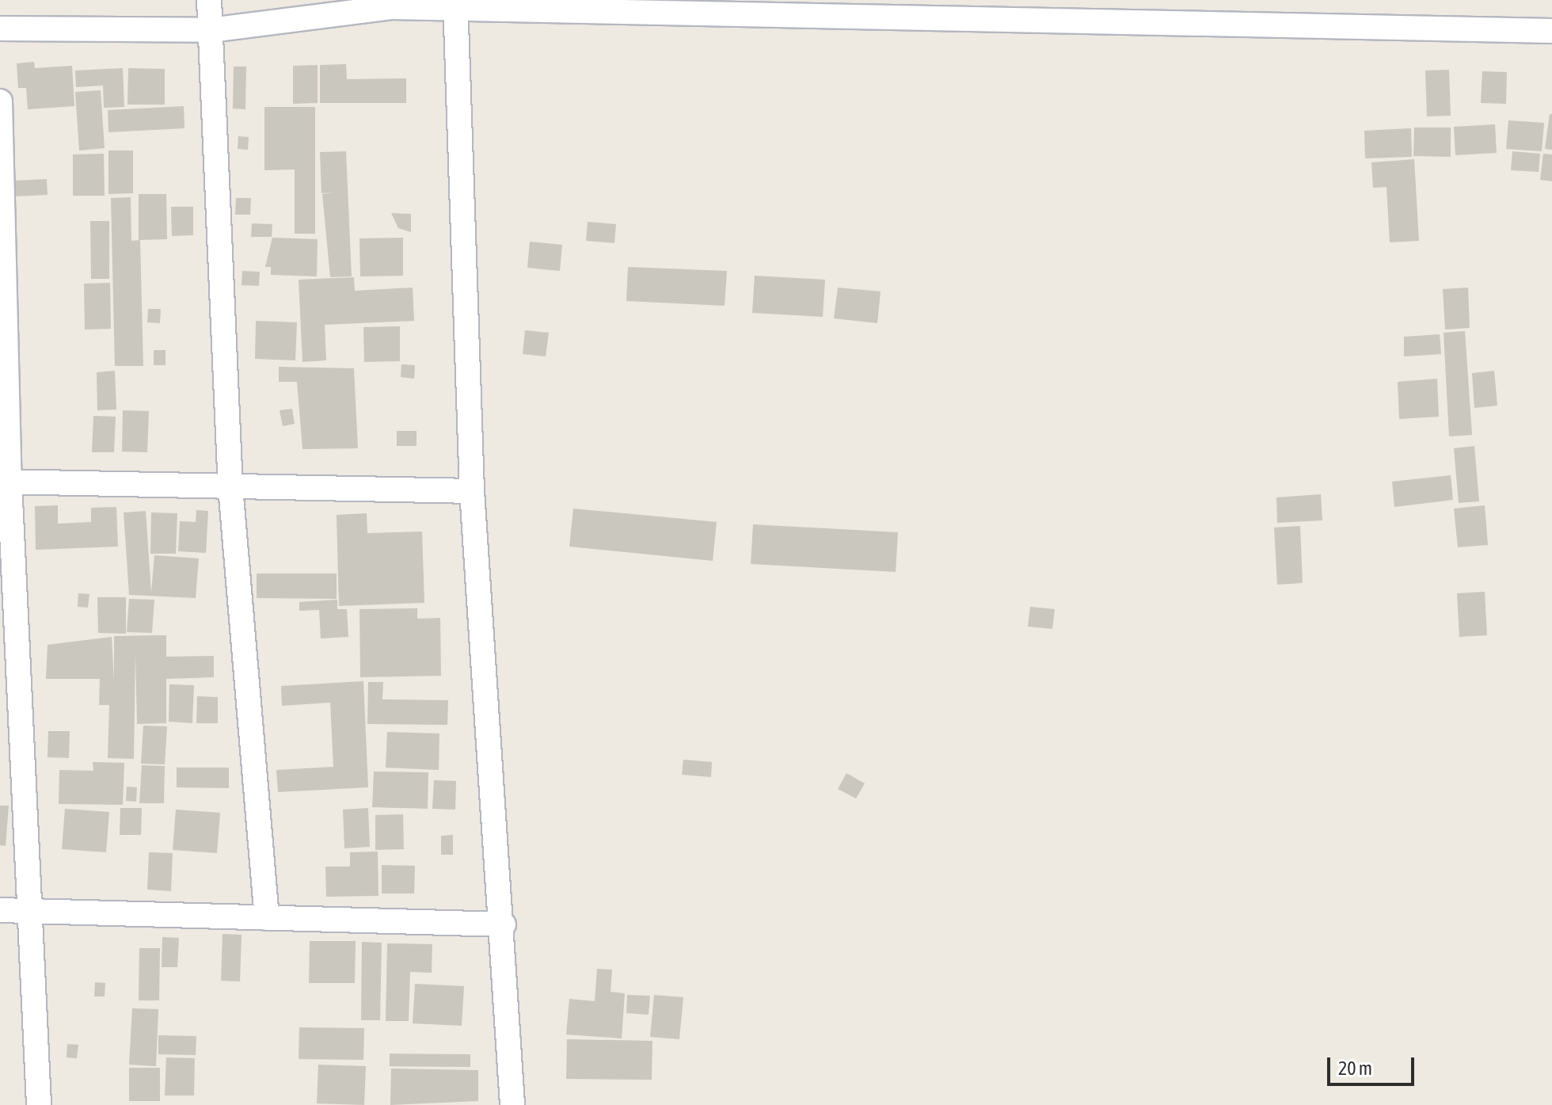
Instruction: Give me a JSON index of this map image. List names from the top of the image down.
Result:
{
  "scale_bar": "20 m"
}
